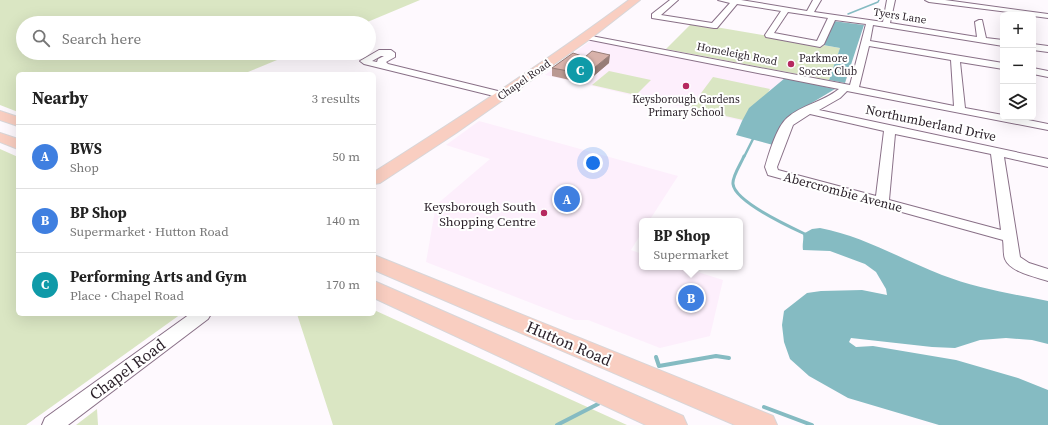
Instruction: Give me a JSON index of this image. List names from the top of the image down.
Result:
{
  "streets": {
    "main road": ["Chapel Road", "Hutton Road"],
    "street": [
      "Tyers Lane",
      "Homeleigh Road",
      "Northumberland Drive",
      "Abercrombie Avenue"
    ]
  },
  "crossings": [
    ["Homeleigh Road", "Chapel Road"],
    ["Homeleigh Road", "Abercrombie Avenue"],
    ["Northumberland Drive", "Abercrombie Avenue"]
  ],
  "places": ["Parkmore Soccer Club", "Keysborough Gardens Primary School", "Keysborough South Shopping Centre"],
  "page": {
    "map_buttons": ["+", "−"],
    "search": "Search here",
    "pins": ["C", "A", "B"],
    "heading": ["Nearby", "3 results"],
    "list": [
      {
        "mark": "A",
        "name": "BWS",
        "note": "Shop",
        "value": "50 m"
      },
      {
        "mark": "B",
        "name": "BP Shop",
        "note": "Supermarket · Hutton Road",
        "value": "140 m"
      },
      {
        "mark": "C",
        "name": "Performing Arts and Gym",
        "note": "Place · Chapel Road",
        "value": "170 m"
      }
    ],
    "popup": ["BP Shop", "Supermarket"]
  }
}
